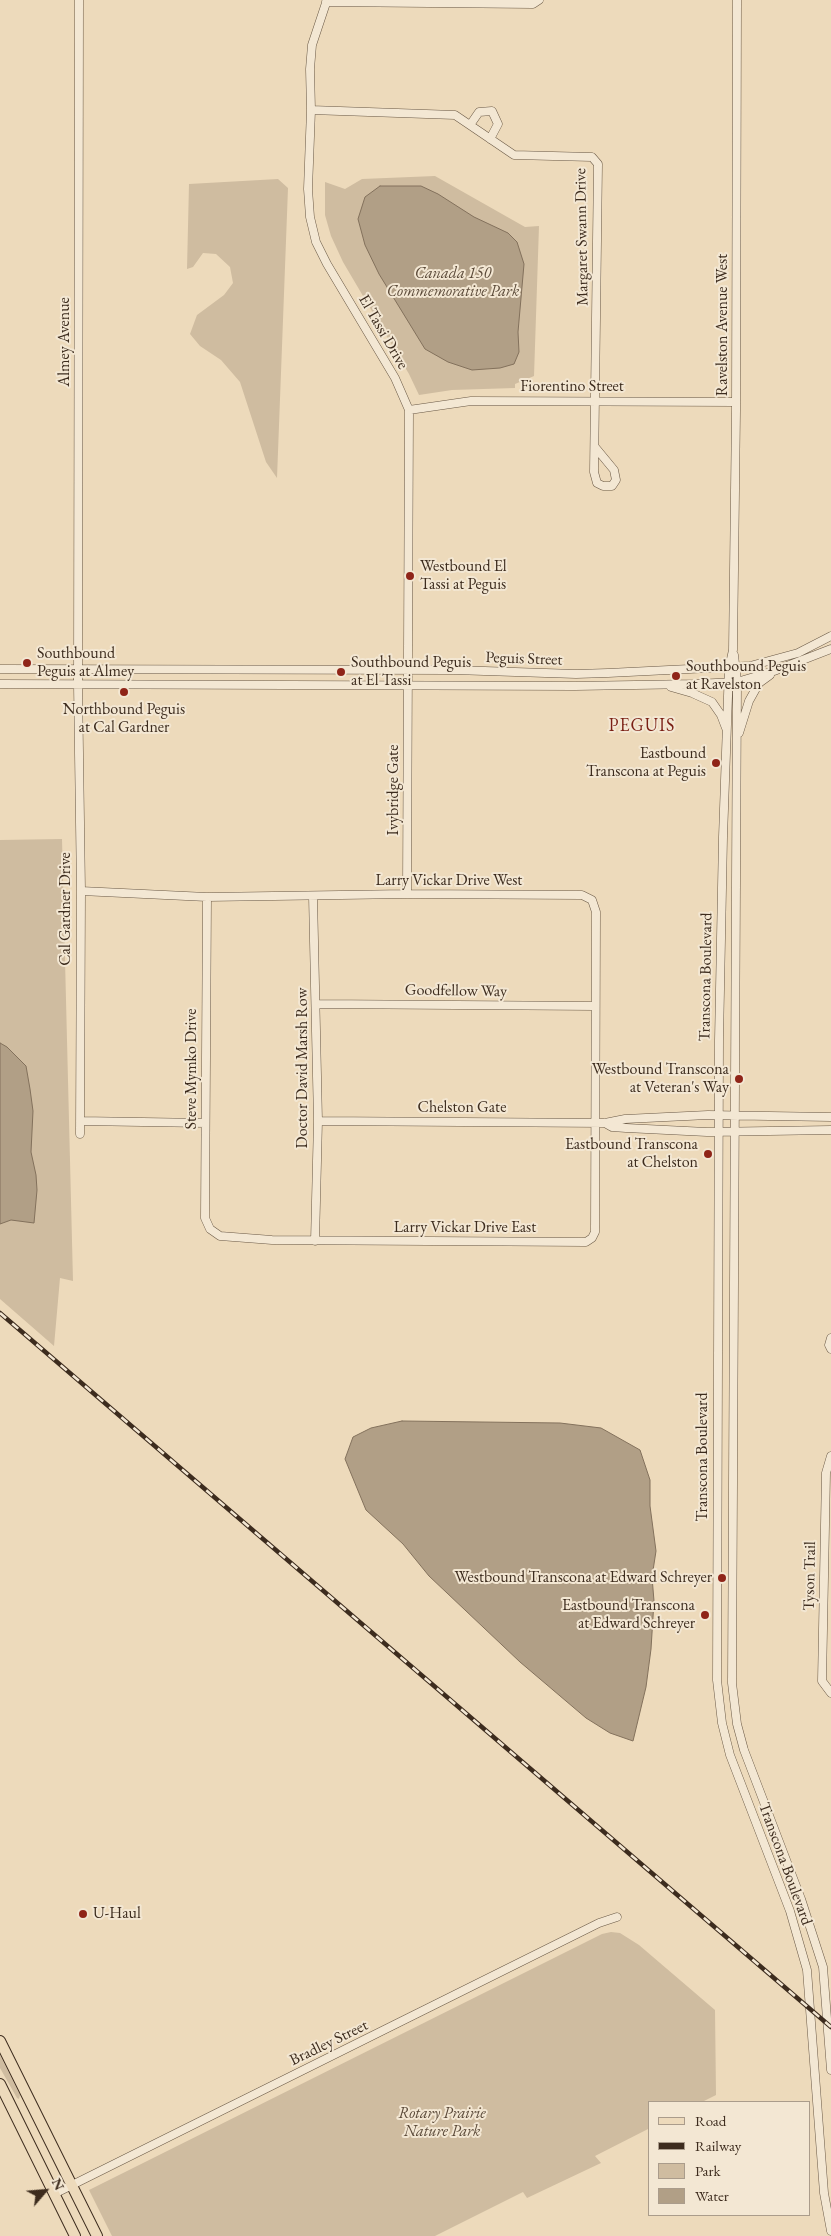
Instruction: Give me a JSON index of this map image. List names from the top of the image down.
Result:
{
  "streets": {
    "street": [
      "Margaret Swann Drive",
      "Ravelston Avenue West",
      "El Tassi Drive",
      "Almey Avenue",
      "Fiorentino Street",
      "Peguis Street",
      "Ivybridge Gate",
      "Larry Vickar Drive West",
      "Cal Gardner Drive",
      "Transcona Boulevard",
      "Goodfellow Way",
      "Doctor David Marsh Row",
      "Steve Mymko Drive",
      "Chelston Gate",
      "Larry Vickar Drive East",
      "Tyson Trail",
      "Bradley Street"
    ]
  },
  "crossings": [
    ["Margaret Swann Drive", "El Tassi Drive"],
    ["Margaret Swann Drive", "Fiorentino Street"],
    ["Ravelston Avenue West", "Fiorentino Street"],
    ["Ravelston Avenue West", "Peguis Street"],
    ["Ravelston Avenue West", "Transcona Boulevard"],
    ["El Tassi Drive", "Fiorentino Street"],
    ["El Tassi Drive", "Peguis Street"],
    ["El Tassi Drive", "Ivybridge Gate"],
    ["Almey Avenue", "Peguis Street"],
    ["Almey Avenue", "Cal Gardner Drive"],
    ["Peguis Street", "Ivybridge Gate"],
    ["Peguis Street", "Cal Gardner Drive"],
    ["Peguis Street", "Transcona Boulevard"],
    ["Ivybridge Gate", "Larry Vickar Drive West"],
    ["Larry Vickar Drive West", "Cal Gardner Drive"],
    ["Larry Vickar Drive West", "Goodfellow Way"],
    ["Larry Vickar Drive West", "Doctor David Marsh Row"],
    ["Larry Vickar Drive West", "Steve Mymko Drive"],
    ["Larry Vickar Drive West", "Chelston Gate"],
    ["Larry Vickar Drive West", "Larry Vickar Drive East"],
    ["Transcona Boulevard", "Chelston Gate"],
    ["Goodfellow Way", "Doctor David Marsh Row"],
    ["Doctor David Marsh Row", "Chelston Gate"],
    ["Doctor David Marsh Row", "Larry Vickar Drive East"],
    ["Steve Mymko Drive", "Larry Vickar Drive East"],
    ["Chelston Gate", "Larry Vickar Drive East"]
  ],
  "districts": ["PEGUIS"],
  "parks": ["Canada 150 Commemorative Park", "Rotary Prairie Nature Park"],
  "places": [
    "Westbound El Tassi at Peguis",
    "Southbound Peguis at Almey",
    "Southbound Peguis at El Tassi",
    "Southbound Peguis at Ravelston",
    "Northbound Peguis at Cal Gardner",
    "Eastbound Transcona at Peguis",
    "Westbound Transcona at Veteran's Way",
    "Eastbound Transcona at Chelston",
    "Westbound Transcona at Edward Schreyer",
    "Eastbound Transcona at Edward Schreyer",
    "U-Haul"
  ],
  "legend": [
    "Road",
    "Railway",
    "Park",
    "Water"
  ],
  "north": "top right"
}
